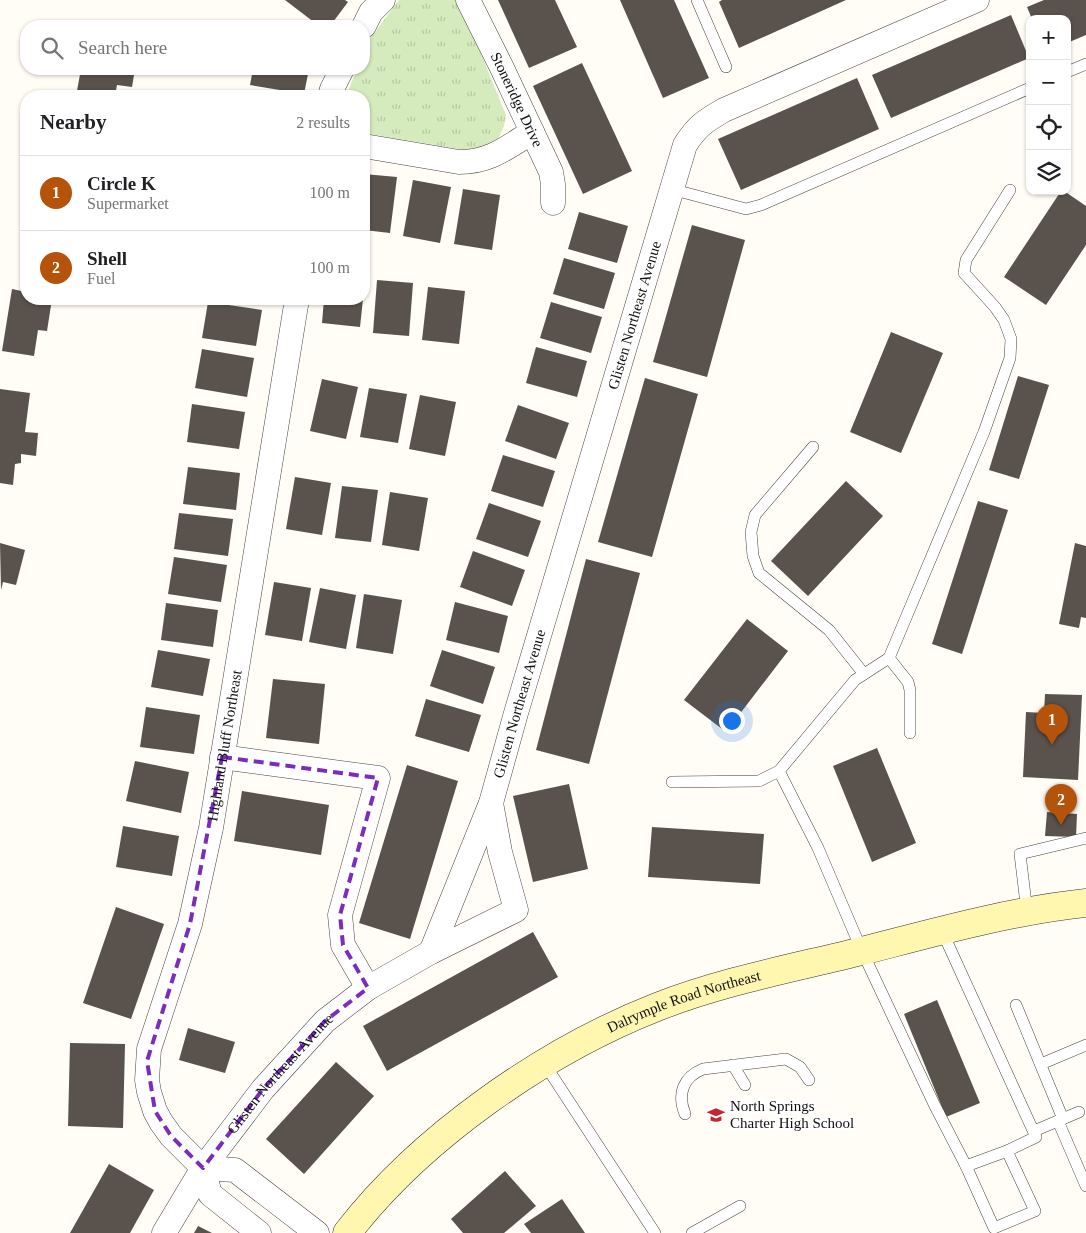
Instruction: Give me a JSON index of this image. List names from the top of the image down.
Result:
{
  "streets": {
    "street": [
      "Stoneridge Drive",
      "Glisten Northeast Avenue",
      "Highland Bluff Northeast",
      "Dalrymple Road Northeast"
    ]
  },
  "crossings": [
    ["Glisten Northeast Avenue", "Highland Bluff Northeast"]
  ],
  "places": {
    "school or university": ["North Springs Charter High School"]
  },
  "page": {
    "map_buttons": ["+", "−"],
    "search": "Search here",
    "heading": ["Nearby", "2 results"],
    "list": [
      {
        "mark": "1",
        "name": "Circle K",
        "note": "Supermarket",
        "value": "100 m"
      },
      {
        "mark": "2",
        "name": "Shell",
        "note": "Fuel",
        "value": "100 m"
      }
    ],
    "pins": ["1", "2"]
  }
}
